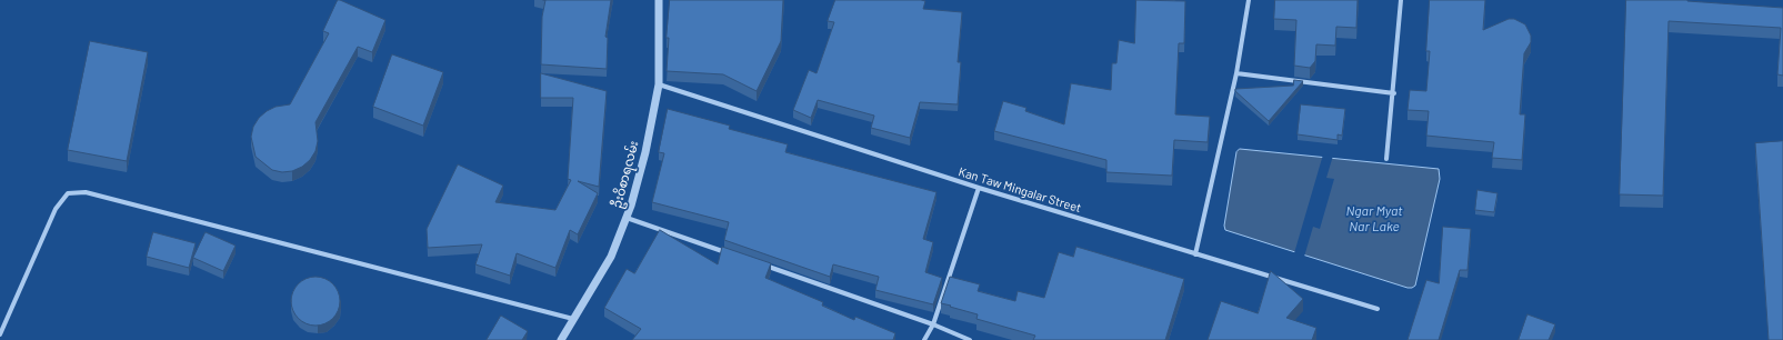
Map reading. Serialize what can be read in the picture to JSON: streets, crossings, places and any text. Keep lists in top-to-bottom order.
{
  "streets": {
    "street": ["ဦးဝိစာရလမ်း", "Kan Taw Mingalar Street"]
  },
  "crossings": [
    ["ဦးဝိစာရလမ်း", "Kan Taw Mingalar Street"]
  ],
  "water": ["Ngar Myat Nar Lake"]
}
